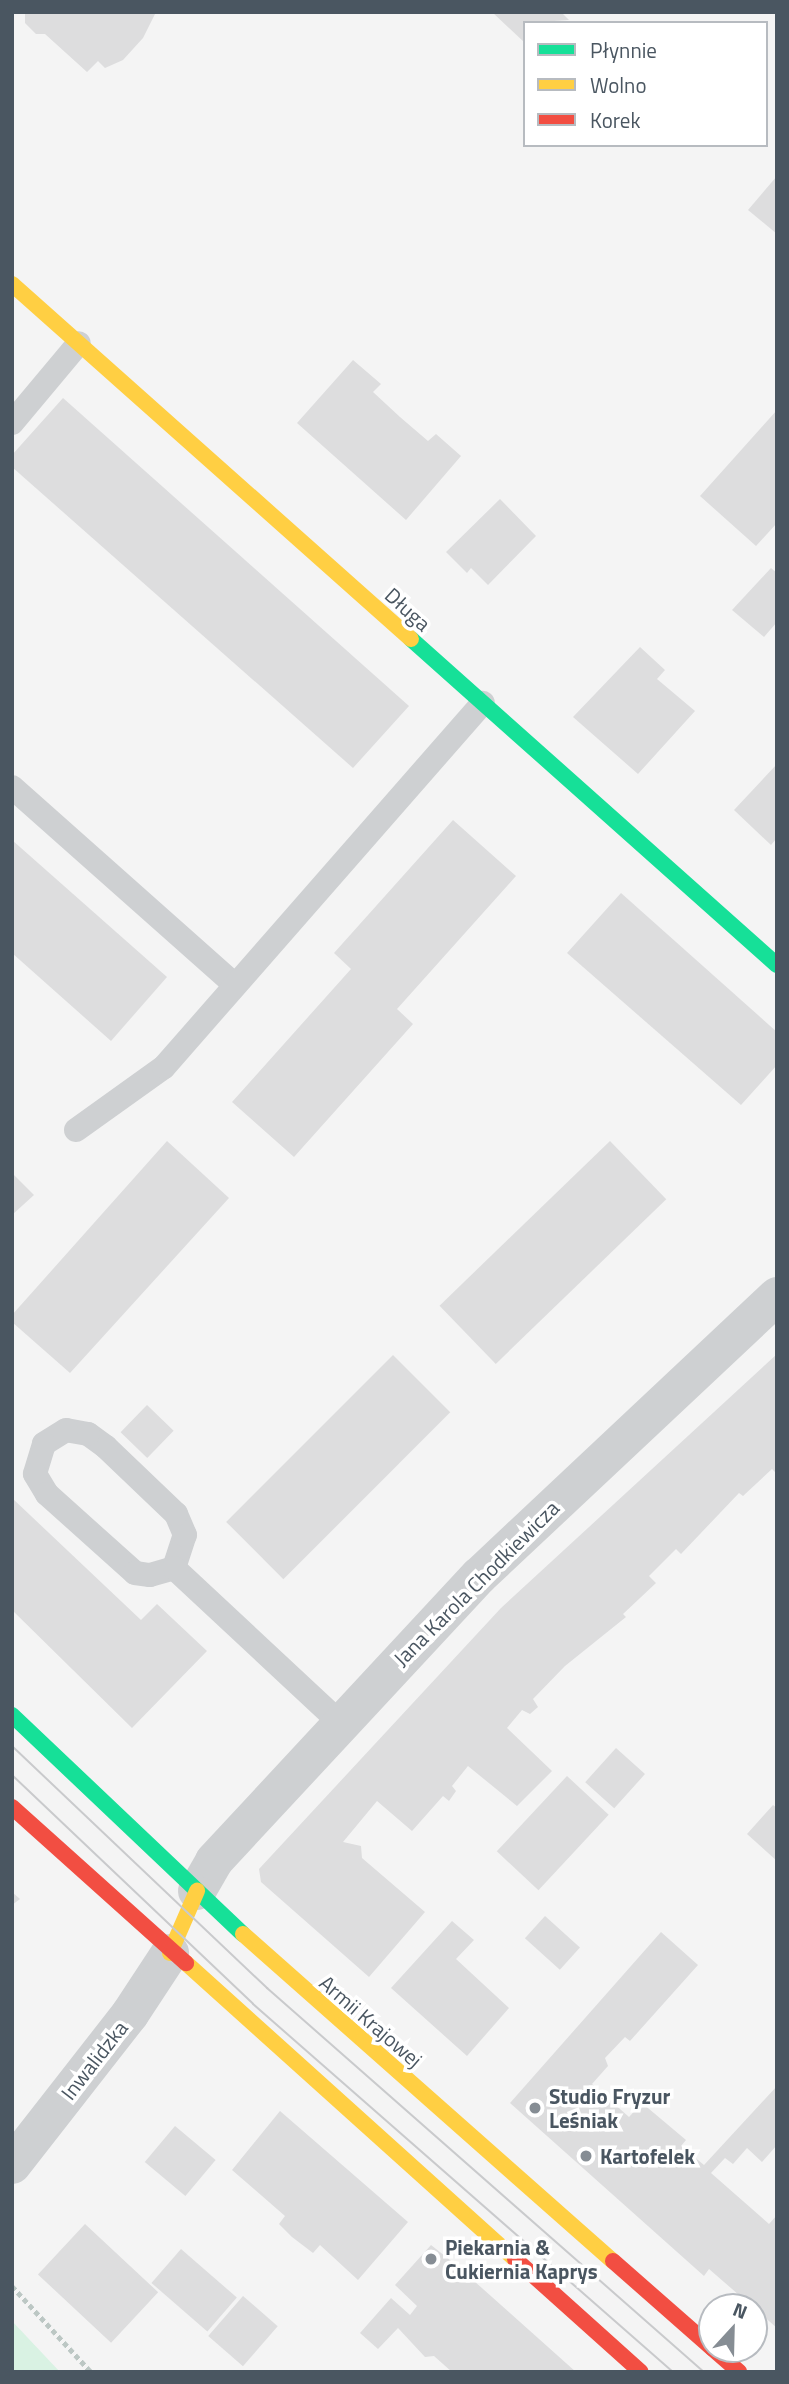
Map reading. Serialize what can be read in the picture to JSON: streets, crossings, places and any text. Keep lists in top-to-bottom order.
{
  "streets": {
    "street": [
      "Długa",
      "Jana Karola Chodkiewicza",
      "Armii Krajowej",
      "Inwalidzka"
    ]
  },
  "crossings": [
    ["Jana Karola Chodkiewicza", "Armii Krajowej"]
  ],
  "places": ["Studio Fryzur Leśniak", "Kartofelek", "Piekarnia & Cukiernia Kaprys"],
  "legend": ["Płynnie", "Wolno", "Korek"],
  "north": "top"
}
